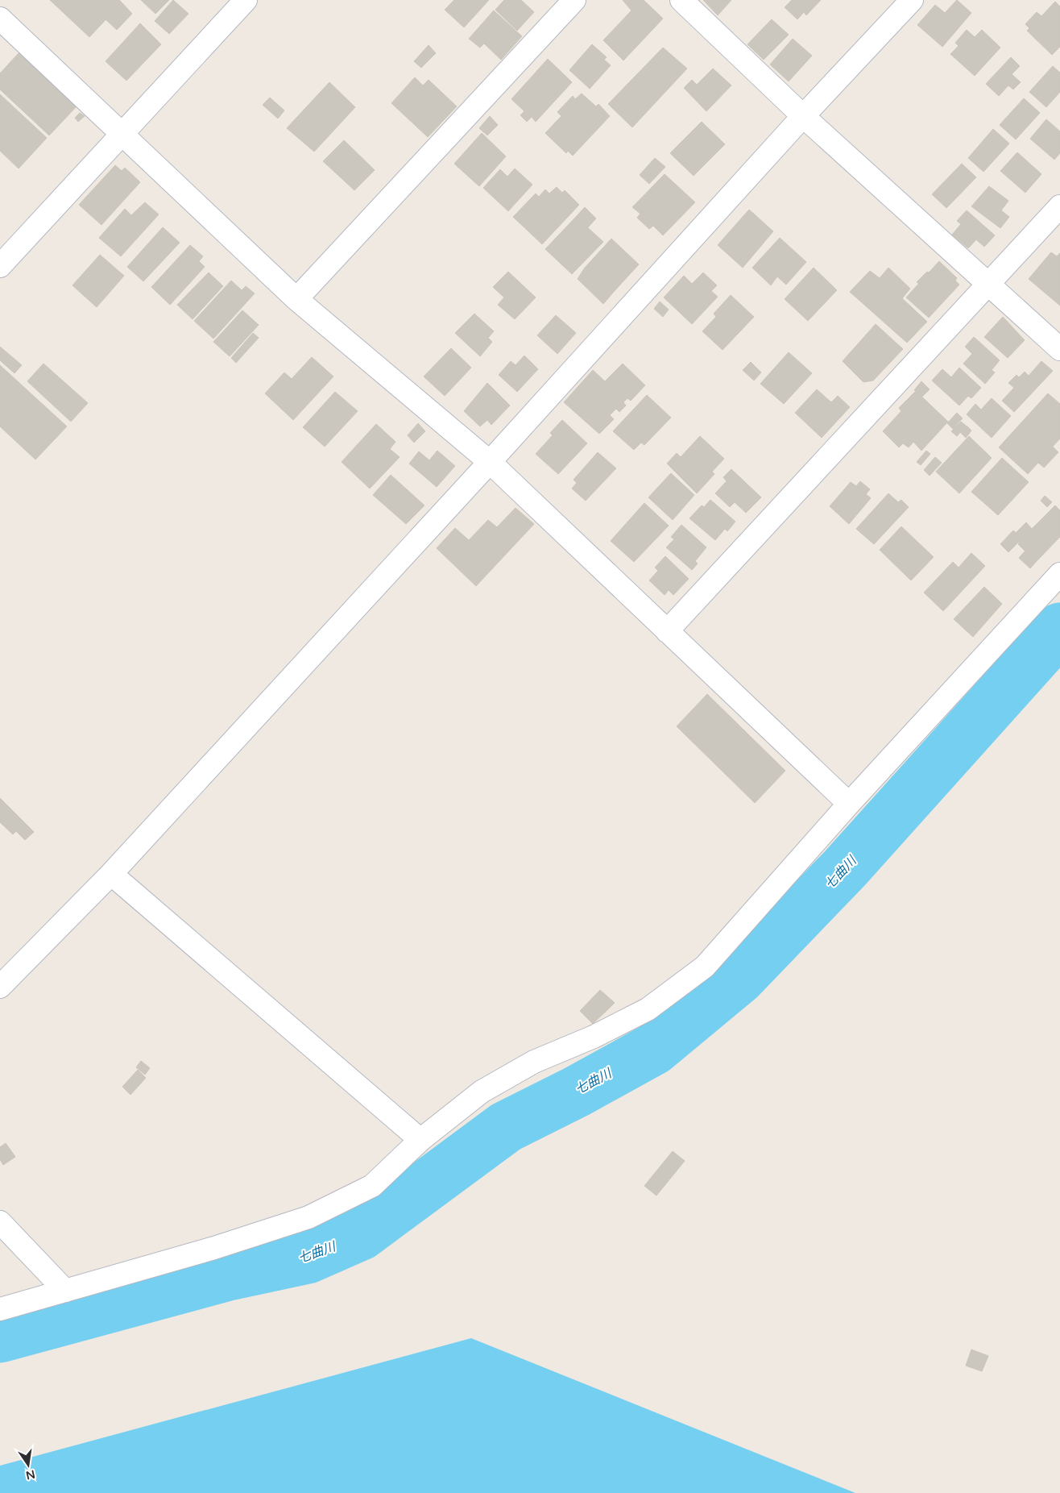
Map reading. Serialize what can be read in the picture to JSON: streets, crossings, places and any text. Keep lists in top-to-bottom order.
{
  "water": ["七曲川"],
  "north": "bottom"
}
